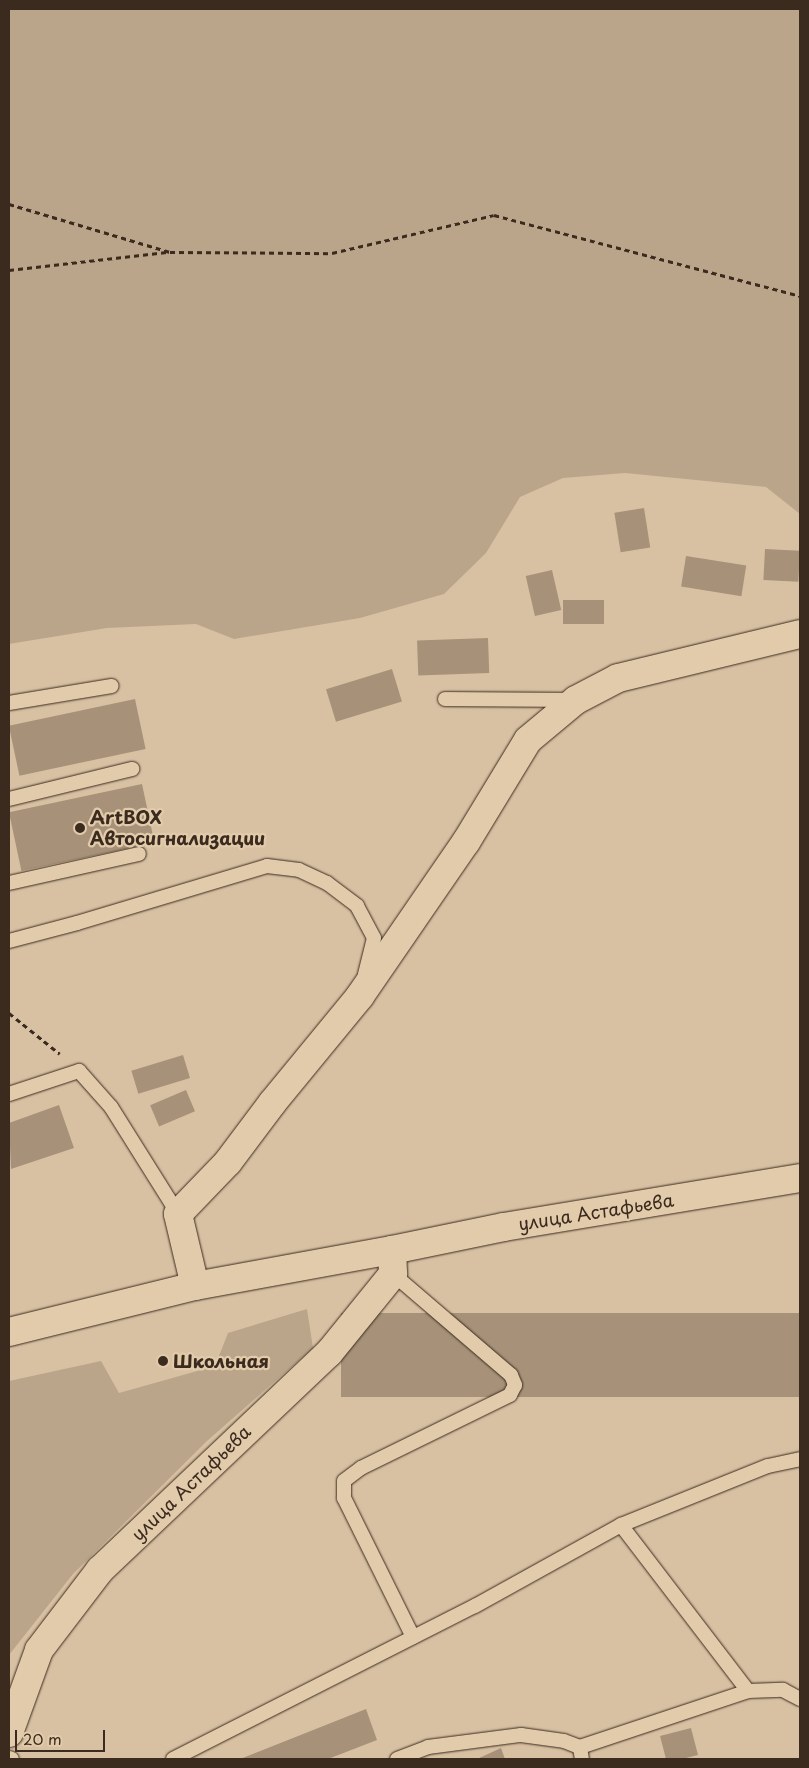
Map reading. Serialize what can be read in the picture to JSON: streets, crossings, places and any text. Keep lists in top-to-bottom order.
{
  "streets": {
    "street": ["улица Астафьева"]
  },
  "places": ["ArtBOX Автосигнализации", "Школьная"],
  "scale_bar": "20 m"
}
